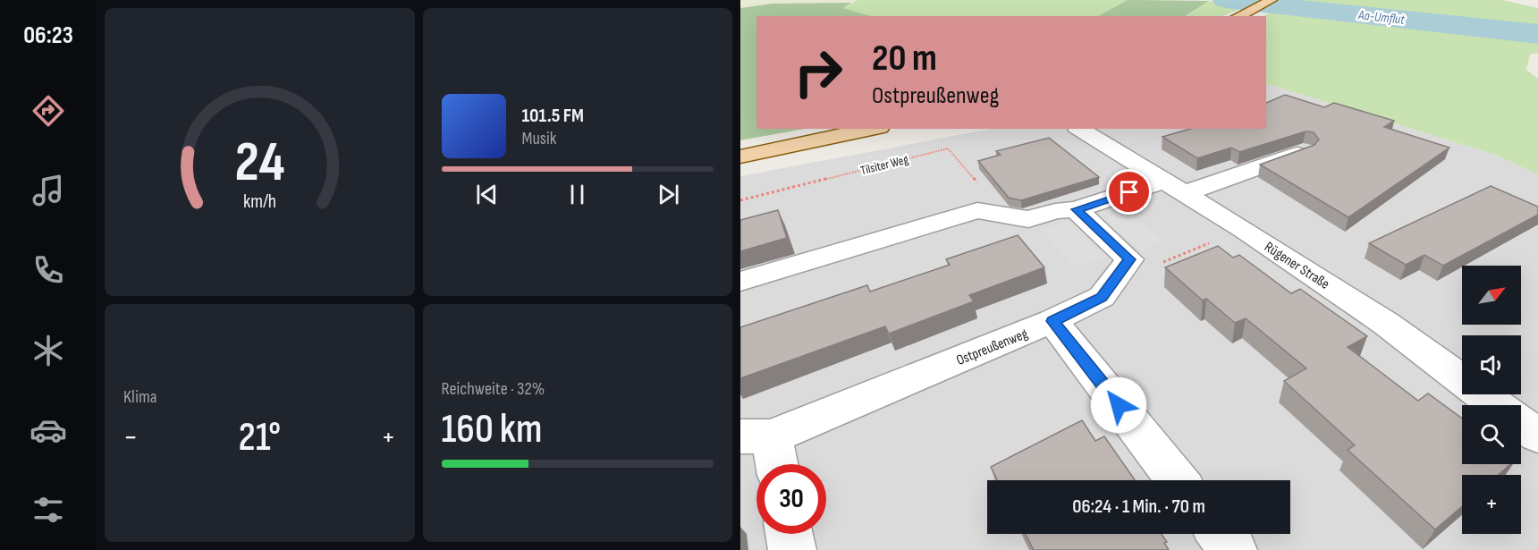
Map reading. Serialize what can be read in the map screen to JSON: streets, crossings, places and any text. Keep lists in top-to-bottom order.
{
  "streets": {
    "street": ["Rügener Straße", "Ostpreußenweg"],
    "path": ["Tilsiter Weg"]
  },
  "water": ["Aa-Umflut"],
  "north": "top right",
  "page": {
    "tabs": "06:23",
    "turn": ["20 m", "Ostpreußenweg"],
    "song": ["101.5 FM", "Musik"],
    "map_buttons": "+",
    "tile": [
      "Klima",
      ["Reichweite · 32%", "160 km"]
    ],
    "heat": ["−", "21°", "+"],
    "limit": "30",
    "trip": "06:24 · 1 Min. · 70 m",
    "gauge": ["24", "km/h"]
  }
}
